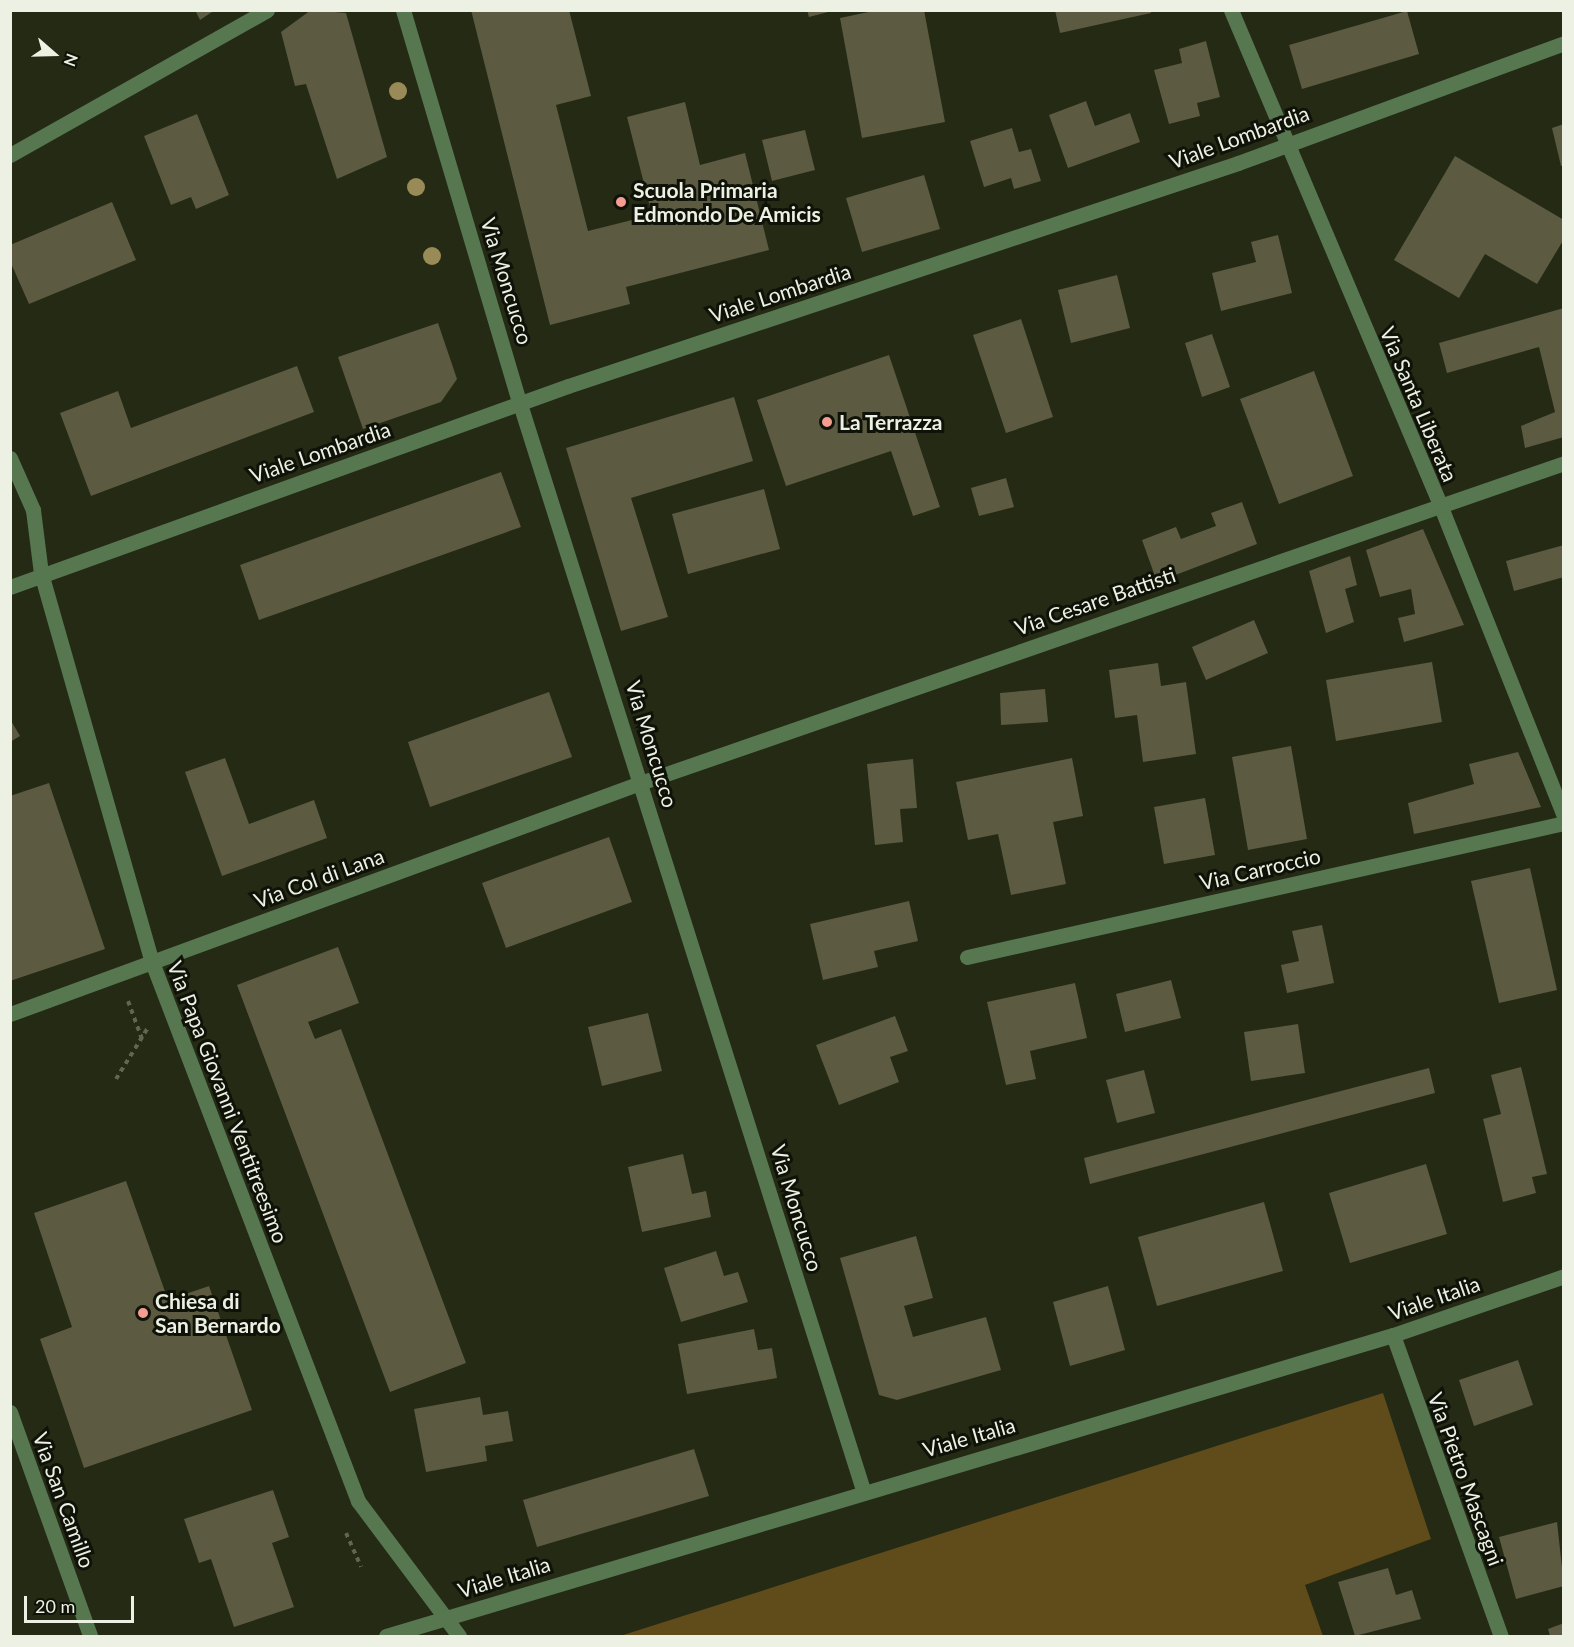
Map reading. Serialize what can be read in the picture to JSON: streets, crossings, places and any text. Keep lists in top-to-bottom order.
{
  "streets": {
    "street": [
      "Viale Lombardia",
      "Via Moncucco",
      "Via Santa Liberata",
      "Via Cesare Battisti",
      "Via Carroccio",
      "Via Col di Lana",
      "Via Papa Giovanni Ventitreesimo",
      "Viale Italia",
      "Via Pietro Mascagni",
      "Via San Camillo"
    ]
  },
  "crossings": [
    ["Viale Lombardia", "Via Moncucco"],
    ["Viale Lombardia", "Via Santa Liberata"],
    ["Viale Lombardia", "Via Papa Giovanni Ventitreesimo"],
    ["Via Moncucco", "Via Cesare Battisti"],
    ["Via Moncucco", "Via Col di Lana"],
    ["Via Moncucco", "Viale Italia"],
    ["Via Santa Liberata", "Via Cesare Battisti"],
    ["Via Cesare Battisti", "Via Col di Lana"],
    ["Via Col di Lana", "Via Papa Giovanni Ventitreesimo"],
    ["Via Papa Giovanni Ventitreesimo", "Viale Italia"],
    ["Viale Italia", "Via Pietro Mascagni"]
  ],
  "places": ["Scuola Primaria Edmondo De Amicis", "La Terrazza", "Chiesa di San Bernardo"],
  "scale_bar": "20 m",
  "north": "right"
}
